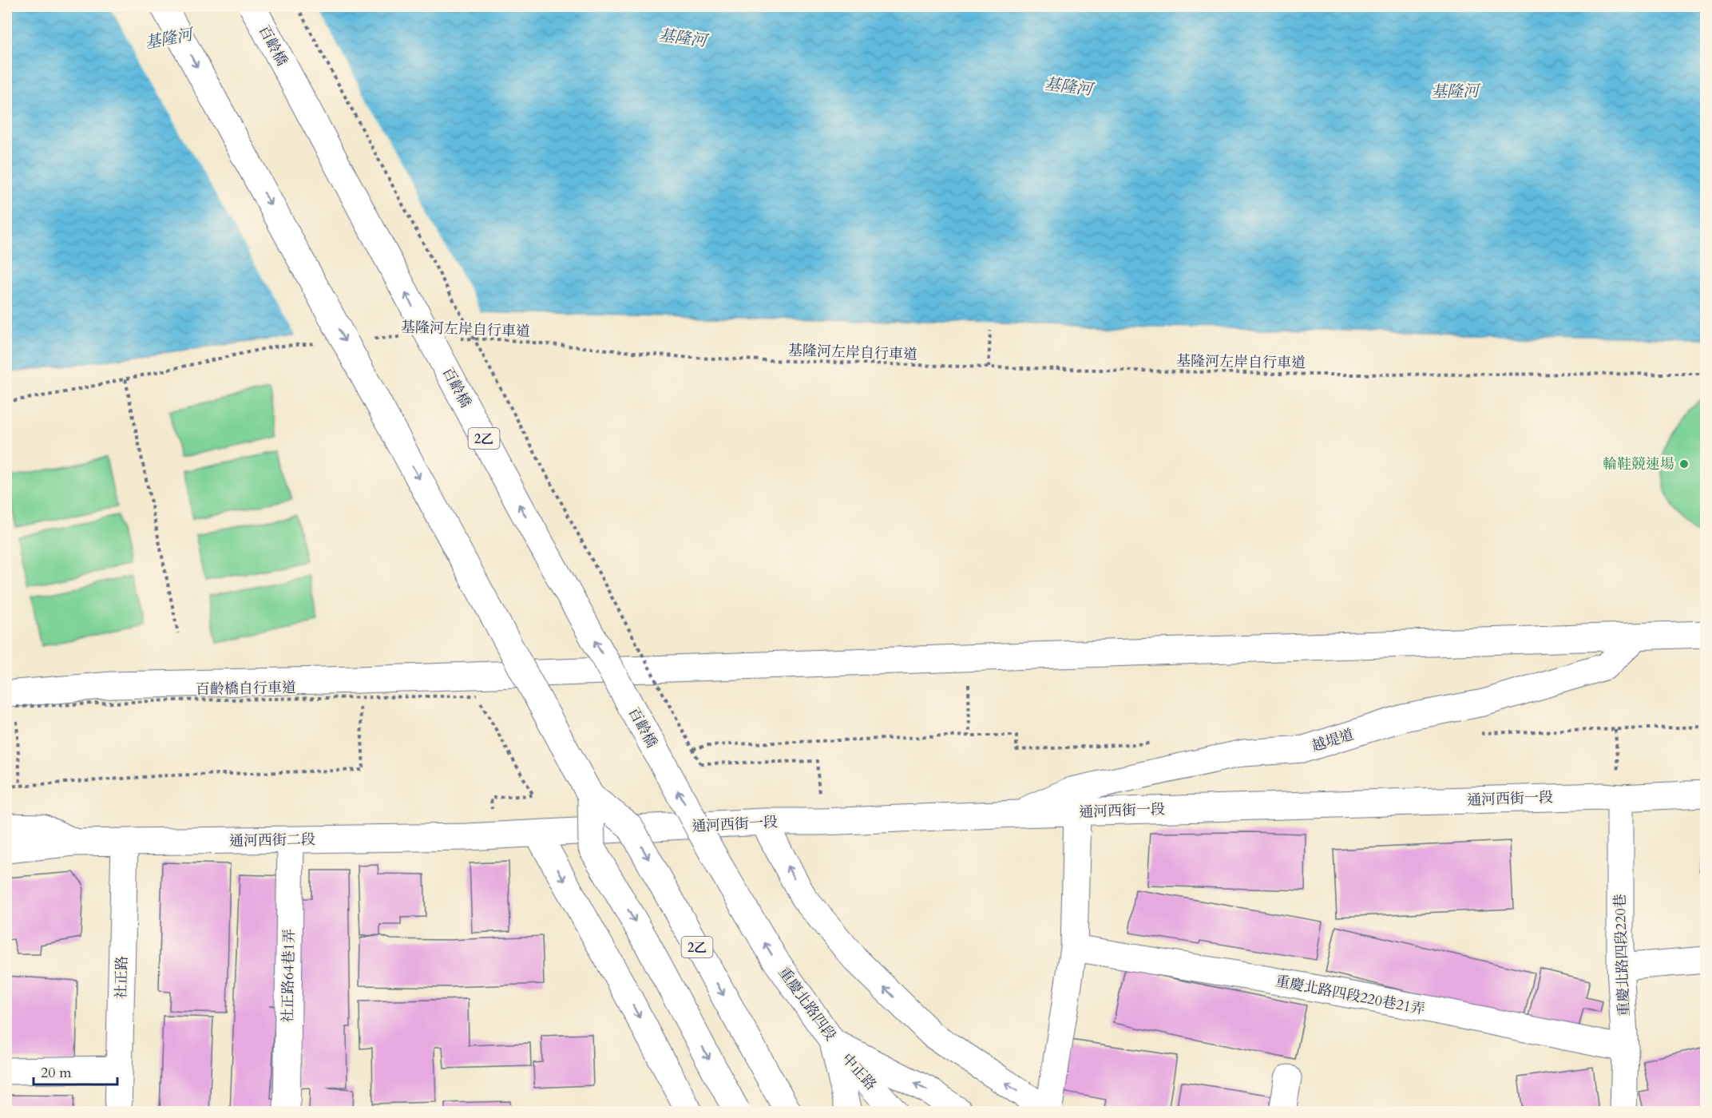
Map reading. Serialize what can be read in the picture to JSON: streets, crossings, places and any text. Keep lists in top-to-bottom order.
{
  "streets": {
    "main road": [
      "百齡橋",
      "2乙",
      "越堤道",
      "通河西街一段",
      "通河西街二段",
      "重慶北路四段220巷",
      "社正路64巷1弄",
      "社正路",
      "重慶北路四段220巷21弄",
      "重慶北路四段",
      "中正路"
    ],
    "path": ["基隆河左岸自行車道", "百齡橋自行車道"]
  },
  "crossings": [
    ["百齡橋", "重慶北路四段"],
    ["越堤道", "通河西街一段"],
    ["通河西街一段", "通河西街二段"],
    ["通河西街一段", "重慶北路四段220巷"],
    ["通河西街二段", "社正路64巷1弄"],
    ["通河西街二段", "社正路"],
    ["重慶北路四段220巷", "重慶北路四段220巷21弄"],
    ["重慶北路四段", "中正路"]
  ],
  "water": ["基隆河"],
  "places": ["輪鞋競速場"],
  "scale_bar": "20 m"
}
